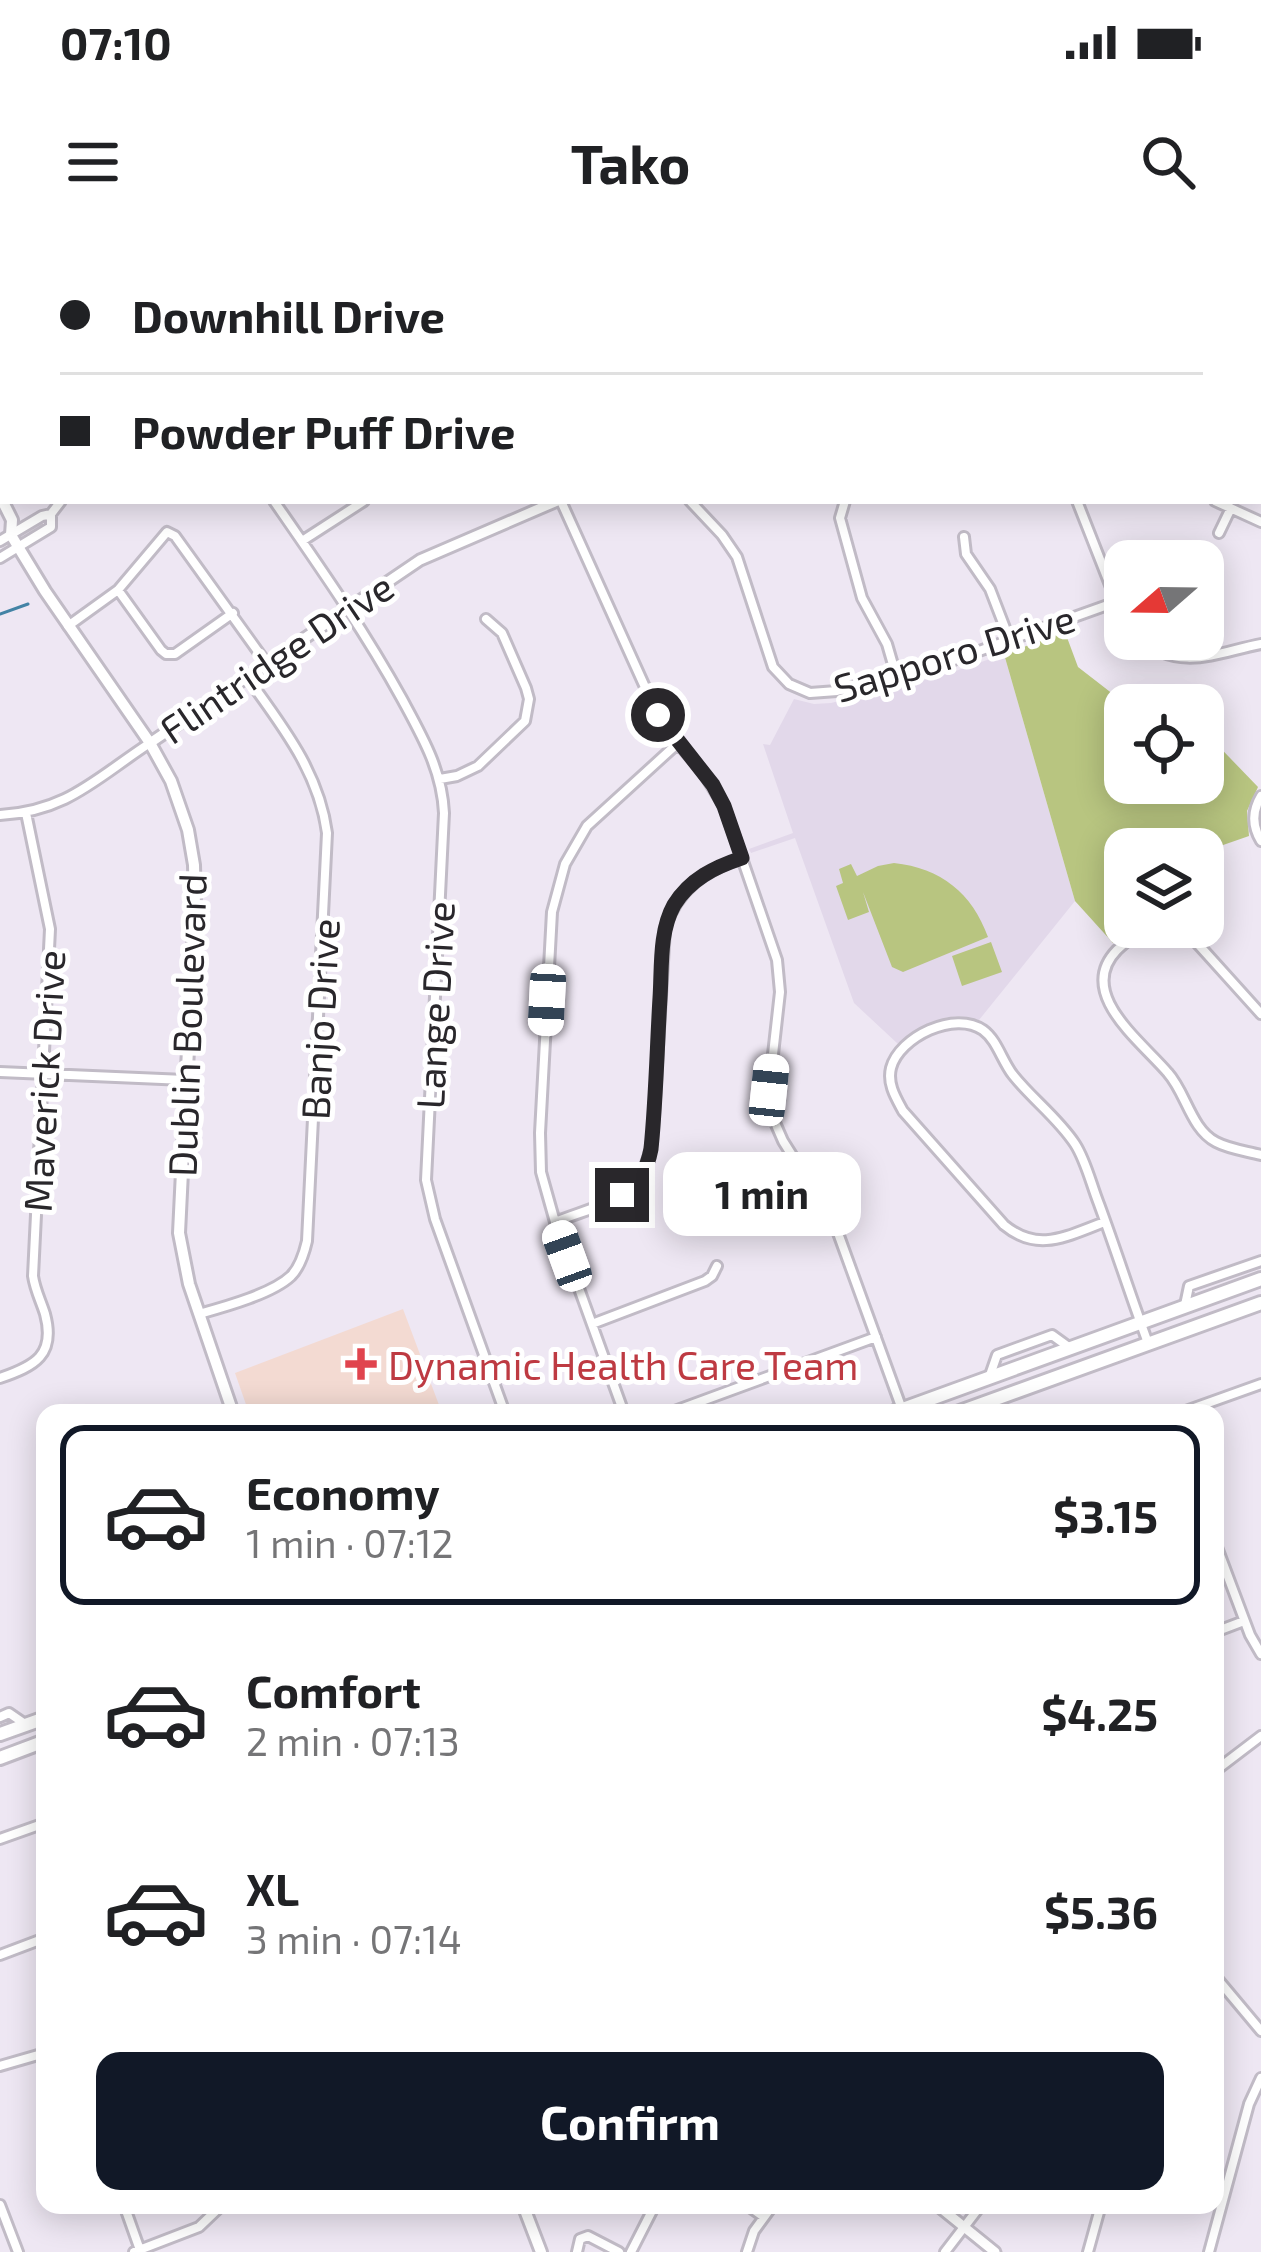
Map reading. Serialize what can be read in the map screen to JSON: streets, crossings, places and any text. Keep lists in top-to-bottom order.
{
  "streets": {
    "main road": ["Dublin Boulevard"],
    "street": [
      "Sapporo Drive",
      "Flintridge Drive",
      "Lange Drive",
      "Banjo Drive",
      "Maverick Drive"
    ]
  },
  "crossings": [
    ["Flintridge Drive", "Lange Drive"],
    ["Flintridge Drive", "Banjo Drive"],
    ["Flintridge Drive", "Dublin Boulevard"],
    ["Flintridge Drive", "Maverick Drive"],
    ["Banjo Drive", "Dublin Boulevard"]
  ],
  "places": {
    "health": ["Dynamic Health Care Team"]
  },
  "north": "left",
  "page": {
    "status": "07:10",
    "header": "Tako",
    "banner": ["Downhill Drive", "Powder Puff Drive"],
    "bubble": "1 min",
    "list": [
      {
        "name": "Economy",
        "note": "1 min · 07:12",
        "value": "$3.15"
      },
      {
        "name": "Comfort",
        "note": "2 min · 07:13",
        "value": "$4.25"
      },
      {
        "name": "XL",
        "note": "3 min · 07:14",
        "value": "$5.36"
      }
    ],
    "buttons": "Confirm"
  }
}
